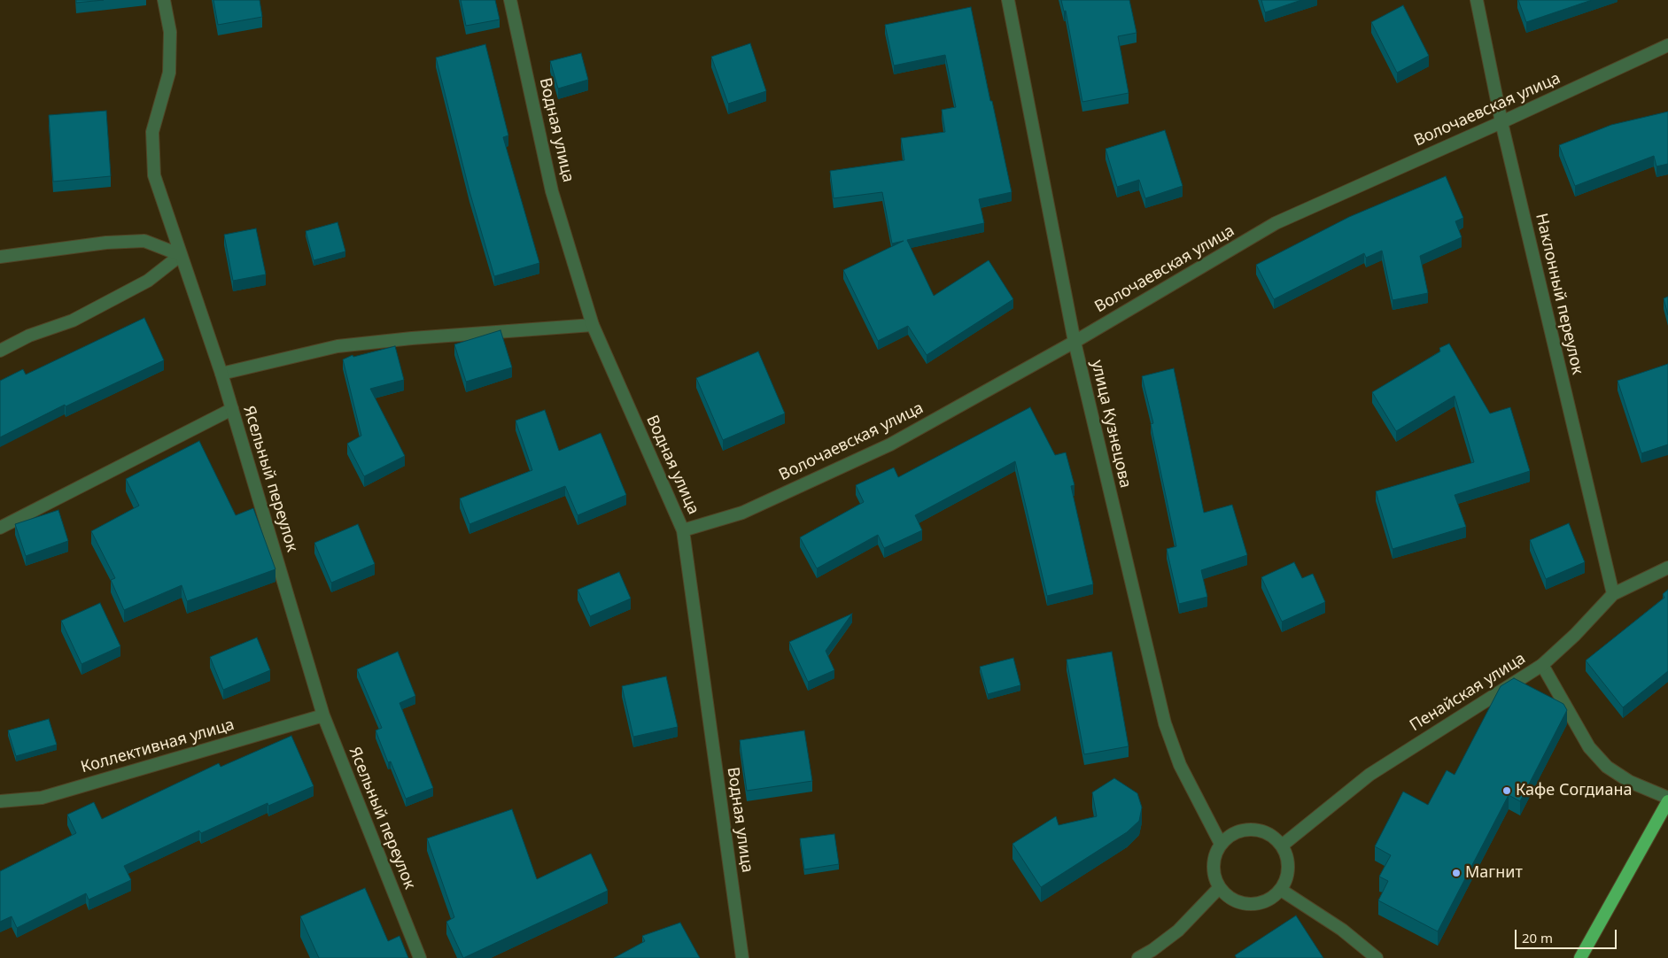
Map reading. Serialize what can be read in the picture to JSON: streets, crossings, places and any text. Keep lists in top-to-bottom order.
{
  "streets": {
    "street": [
      "Волочаевская улица",
      "Водная улица",
      "Наклонный переулок",
      "улица Кузнецова",
      "Ясельный переулок",
      "Пенайская улица",
      "Коллективная улица"
    ]
  },
  "crossings": [
    ["Волочаевская улица", "Водная улица"],
    ["Волочаевская улица", "Наклонный переулок"],
    ["Волочаевская улица", "улица Кузнецова"],
    ["Наклонный переулок", "Пенайская улица"],
    ["улица Кузнецова", "Пенайская улица"],
    ["Ясельный переулок", "Коллективная улица"]
  ],
  "places": ["Кафе Согдиана", "Магнит"],
  "scale_bar": "20 m"
}
